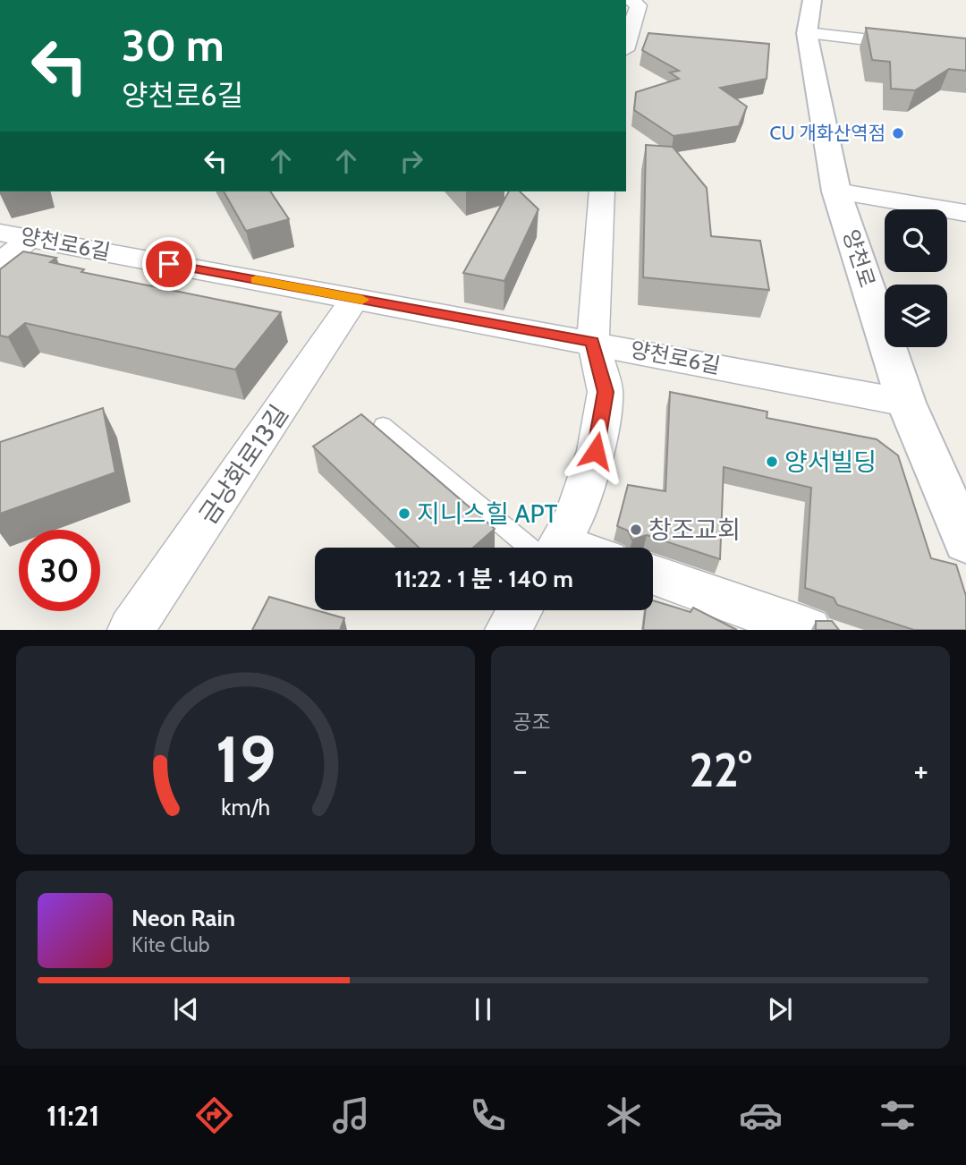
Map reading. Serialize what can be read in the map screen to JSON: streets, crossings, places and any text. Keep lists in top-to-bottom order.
{
  "streets": {
    "main road": ["양천로"],
    "street": ["양천로6길", "금낭화로13길"]
  },
  "crossings": [
    ["양천로6길", "양천로"],
    ["양천로6길", "금낭화로13길"]
  ],
  "places": [
    "CU 개화산역점",
    "양서빌딩",
    "지니스힐 APT",
    "창조교회"
  ],
  "page": {
    "turn": ["30 m", "양천로6길"],
    "limit": "30",
    "trip": "11:22 · 1 분 · 140 m",
    "tile": "공조",
    "heat": ["−", "22°", "+"],
    "song": ["Neon Rain", "Kite Club"],
    "tabs": "11:21",
    "gauge": ["19", "km/h"]
  }
}
